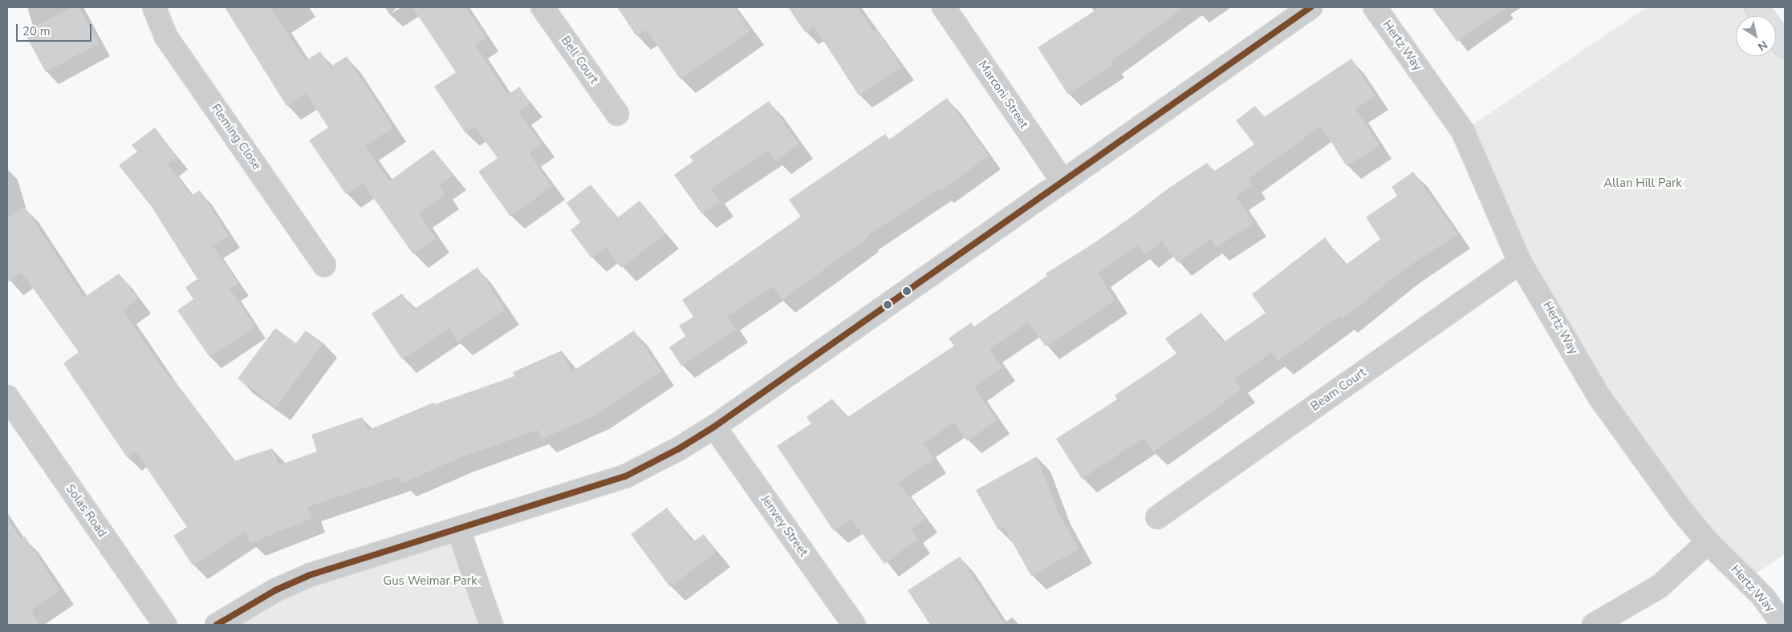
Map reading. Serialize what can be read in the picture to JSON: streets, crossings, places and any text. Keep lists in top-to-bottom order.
{
  "streets": {
    "street": [
      "Hertz Way",
      "Bell Court",
      "Marconi Street",
      "Fleming Close",
      "Beam Court",
      "Solas Road",
      "Jenvey Street"
    ]
  },
  "crossings": [
    ["Hertz Way", "Beam Court"]
  ],
  "parks": ["Allan Hill Park", "Gus Weimar Park"],
  "scale_bar": "20 m",
  "north": "bottom right"
}
